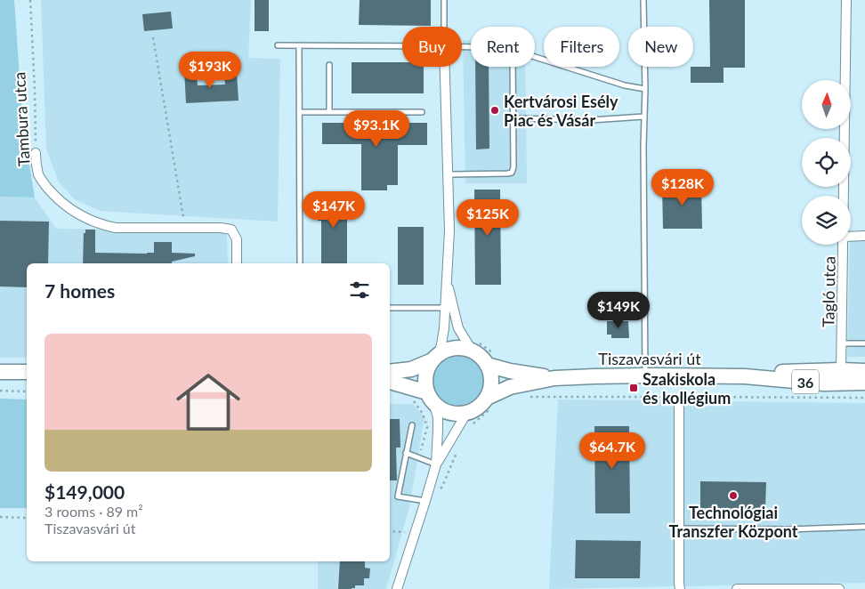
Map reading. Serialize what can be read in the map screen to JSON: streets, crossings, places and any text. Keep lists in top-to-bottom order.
{
  "streets": {
    "main road": ["Tiszavasvári út", "36"],
    "street": ["Tambura utca", "Tagló utca"]
  },
  "crossings": [
    ["Tagló utca", "Tiszavasvári út"],
    ["Tiszavasvári út", "36"]
  ],
  "places": {
    "other": ["Kertvárosi Esély Piac és Vásár", "Technológiai Transzfer Központ"],
    "transit": ["Szakiskola és kollégium"]
  },
  "north": "top",
  "page": {
    "chip": [
      "Buy",
      "Rent",
      "Filters",
      "New"
    ],
    "price": [
      "$193K",
      "$93.1K",
      "$128K",
      "$147K",
      "$125K",
      "$149K",
      "$64.7K"
    ],
    "heading": "7 homes",
    "list": [
      {
        "name": "$149,000",
        "note": "3 rooms · 89 m² · Tiszavasvári út"
      }
    ]
  }
}
